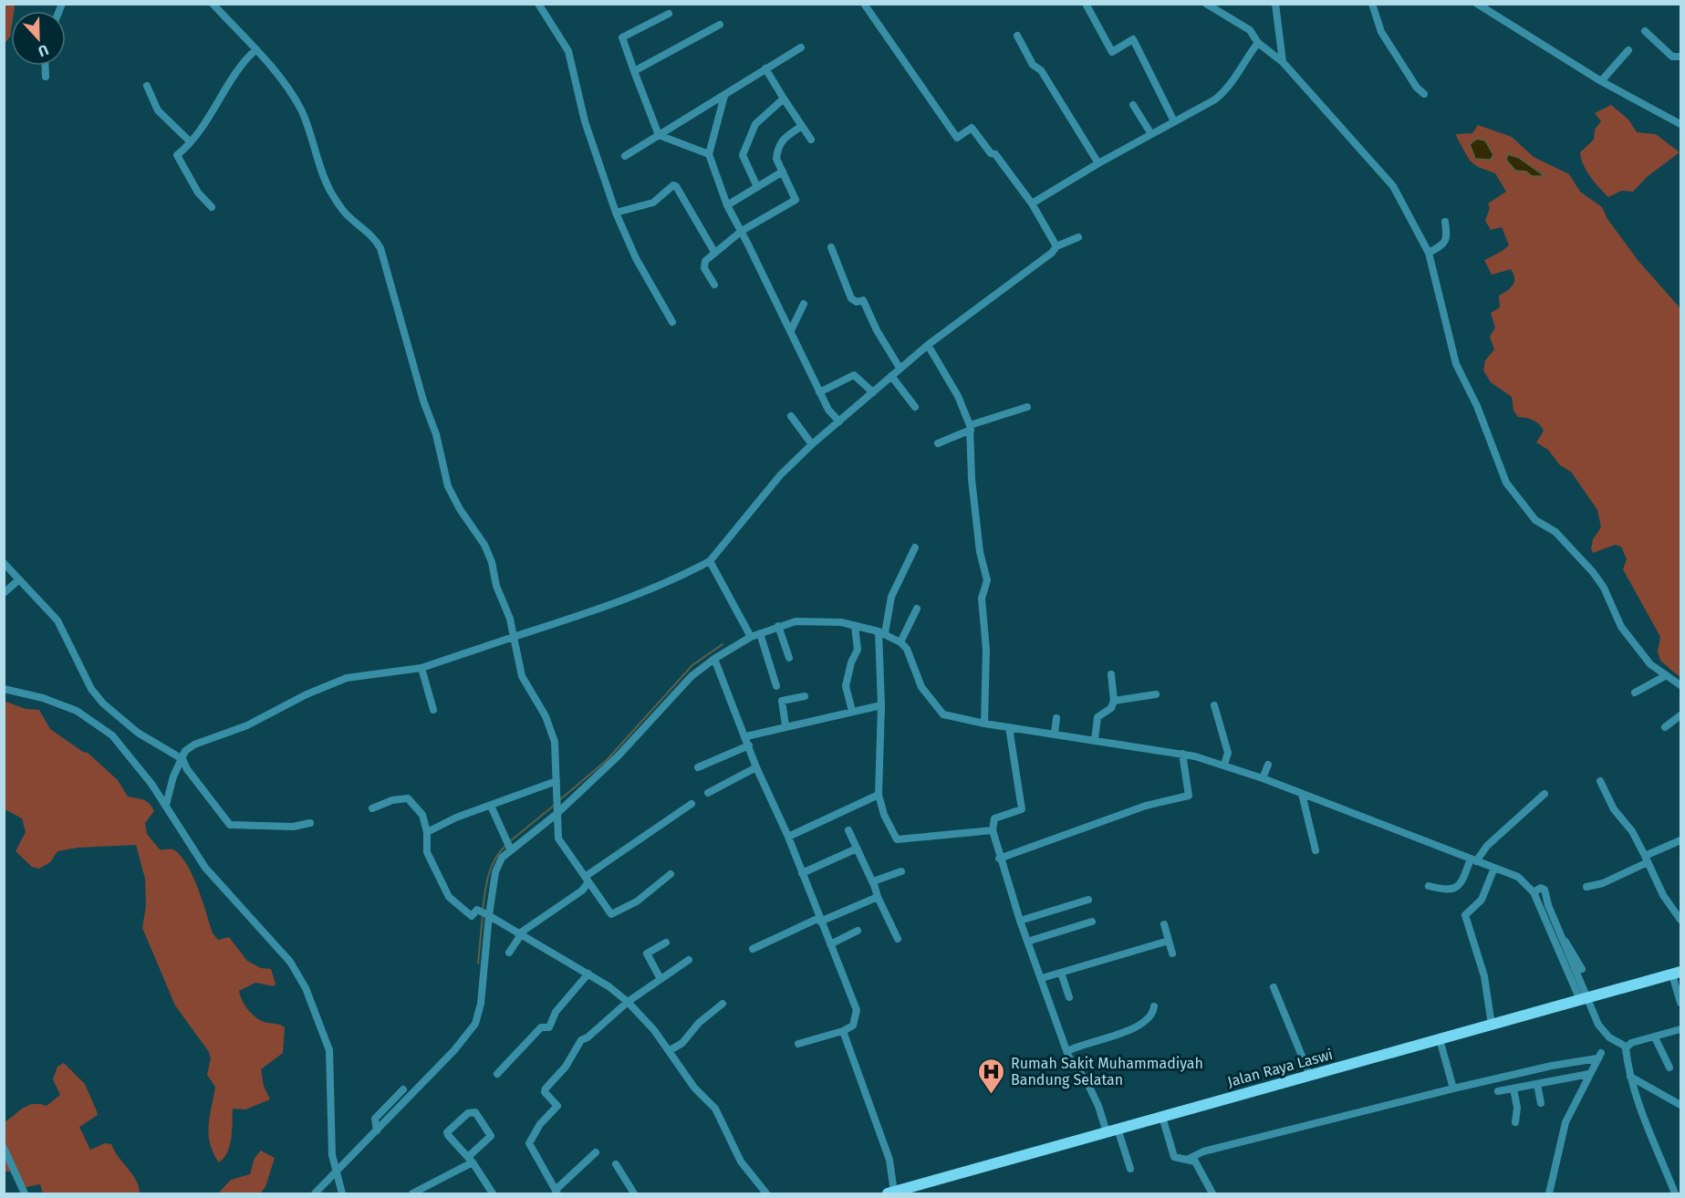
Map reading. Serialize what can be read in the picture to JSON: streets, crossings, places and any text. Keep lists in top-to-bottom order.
{
  "streets": {
    "main road": ["Jalan Raya Laswi"]
  },
  "places": {
    "hospital": ["Rumah Sakit Muhammadiyah Bandung Selatan"]
  },
  "north": "bottom"
}
